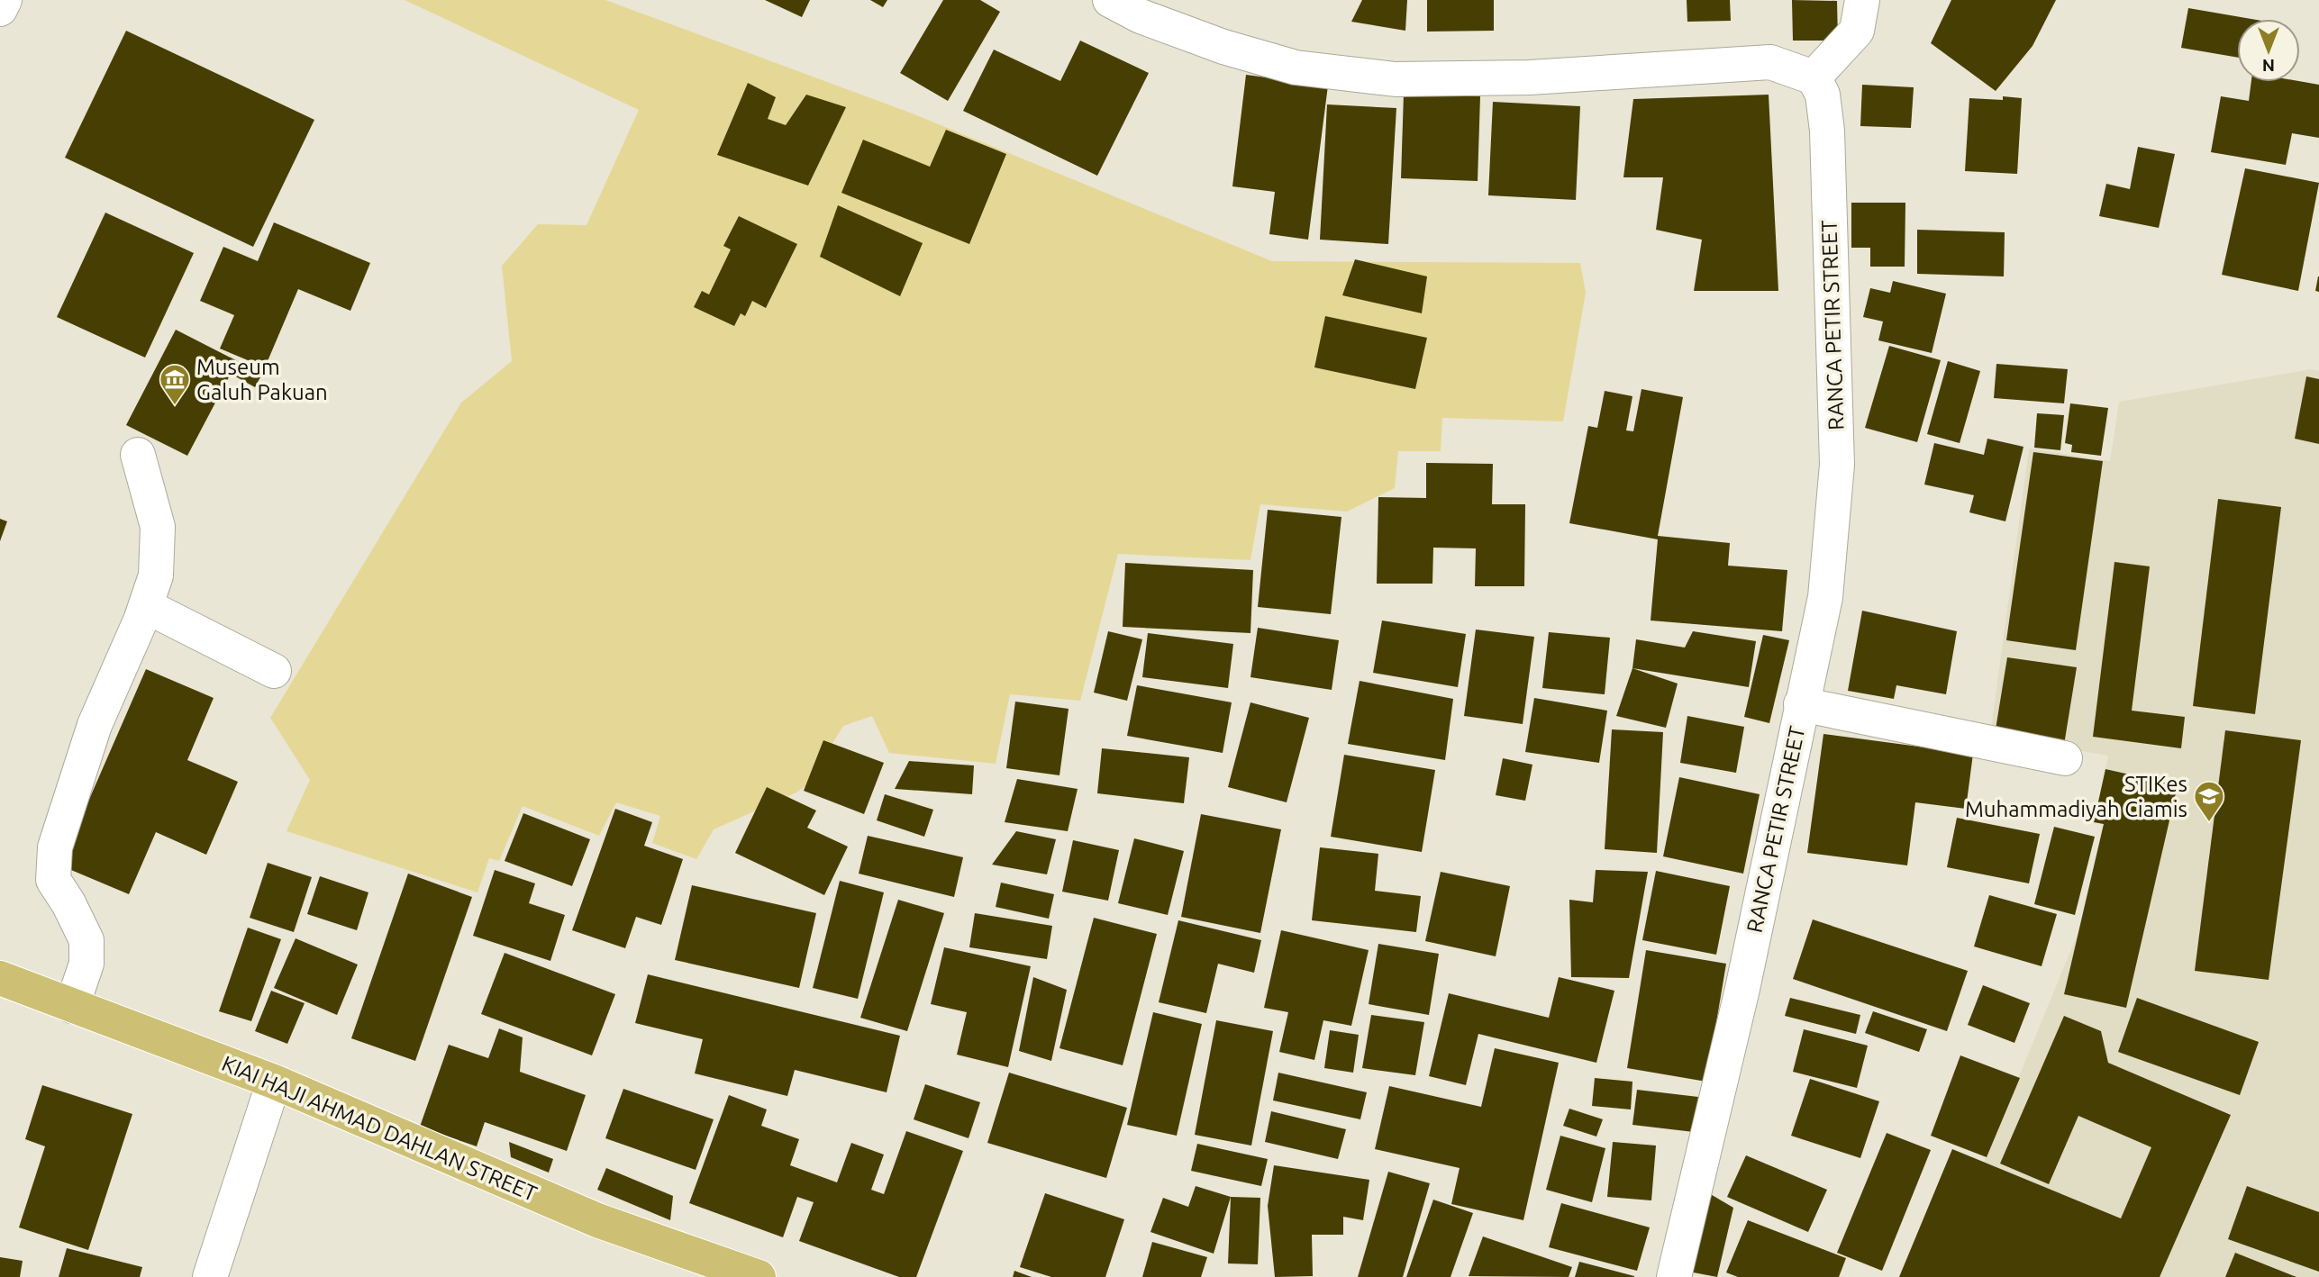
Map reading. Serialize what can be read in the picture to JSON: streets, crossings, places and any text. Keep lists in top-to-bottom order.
{
  "streets": {
    "main road": ["KIAI HAJI AHMAD DAHLAN STREET"],
    "street": ["RANCA PETIR STREET"]
  },
  "places": {
    "museum": ["Museum Galuh Pakuan"],
    "school or university": ["STIKes Muhammadiyah Ciamis"]
  },
  "north": "bottom"
}
